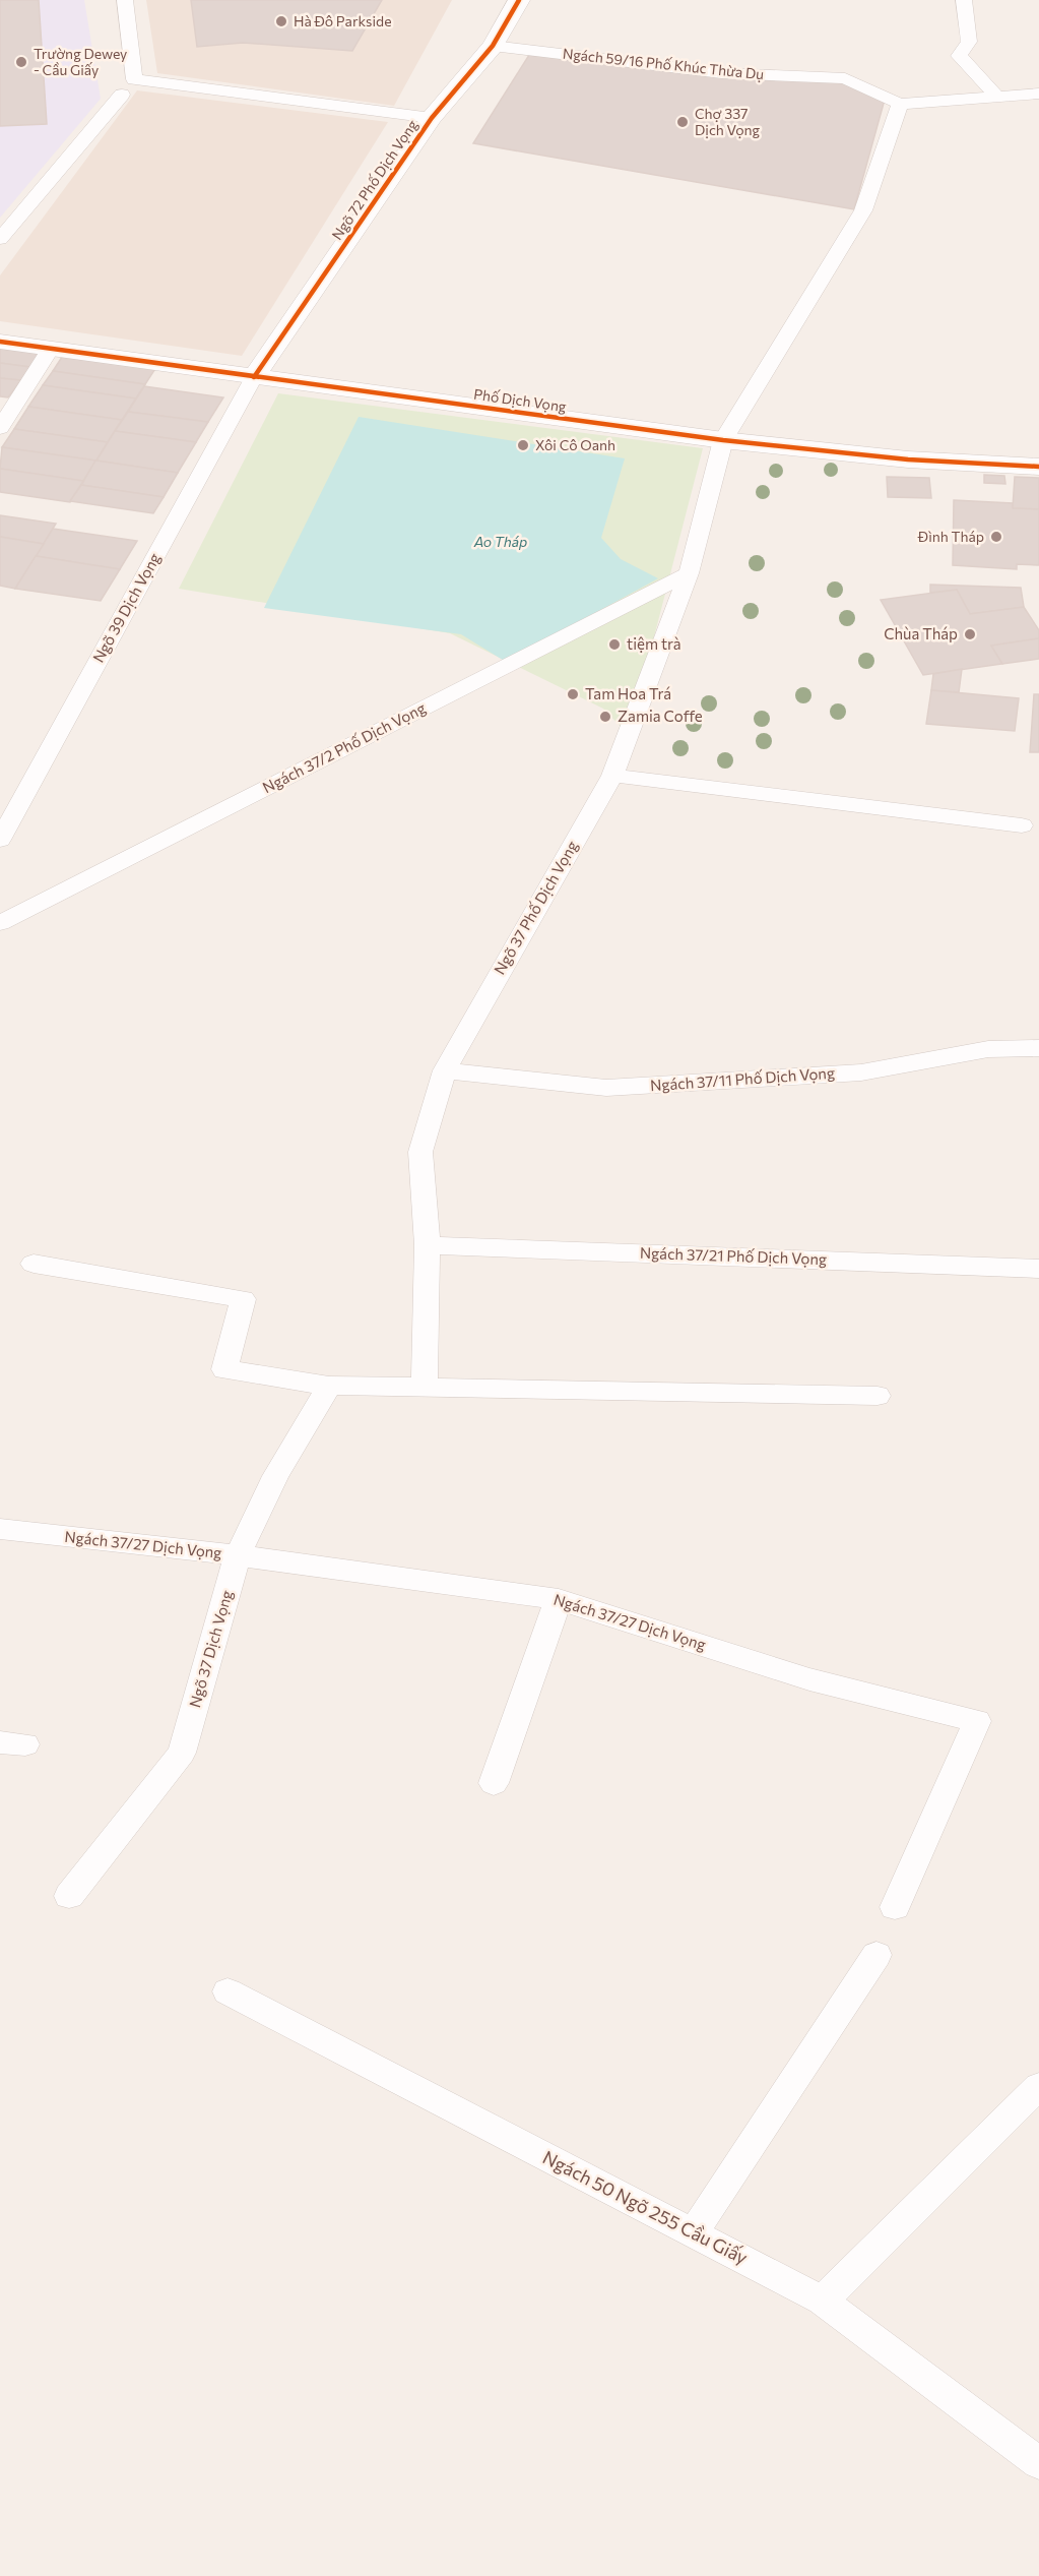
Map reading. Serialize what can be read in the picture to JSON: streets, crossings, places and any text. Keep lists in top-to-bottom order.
{
  "streets": {
    "street": ["Ngõ 72 Phố Dịch Vọng", "Phố Dịch Vọng"],
    "lane": [
      "Ngách 59/16 Phố Khúc Thừa Dụ",
      "Ngõ 39 Dịch Vọng",
      "Ngách 37/2 Phố Dịch Vọng",
      "Ngõ 37 Phố Dịch Vọng",
      "Ngách 37/11 Phố Dịch Vọng",
      "Ngách 37/21 Phố Dịch Vọng",
      "Ngách 37/27 Dịch Vọng",
      "Ngõ 37 Dịch Vọng",
      "Ngách 50 Ngõ 255 Cầu Giấy"
    ]
  },
  "crossings": [
    ["Ngách 59/16 Phố Khúc Thừa Dụ", "Ngõ 72 Phố Dịch Vọng"],
    ["Ngách 59/16 Phố Khúc Thừa Dụ", "Ngõ 37 Phố Dịch Vọng"],
    ["Ngõ 72 Phố Dịch Vọng", "Phố Dịch Vọng"],
    ["Ngõ 72 Phố Dịch Vọng", "Ngõ 39 Dịch Vọng"],
    ["Phố Dịch Vọng", "Ngõ 39 Dịch Vọng"],
    ["Phố Dịch Vọng", "Ngõ 37 Phố Dịch Vọng"],
    ["Ngách 37/2 Phố Dịch Vọng", "Ngõ 37 Phố Dịch Vọng"],
    ["Ngõ 37 Phố Dịch Vọng", "Ngách 37/11 Phố Dịch Vọng"],
    ["Ngõ 37 Phố Dịch Vọng", "Ngách 37/21 Phố Dịch Vọng"],
    ["Ngách 37/27 Dịch Vọng", "Ngõ 37 Dịch Vọng"]
  ],
  "water": ["Ao Tháp"],
  "places": [
    "Hà Đô Parkside",
    "Trường Dewey - Cầu Giấy",
    "Chợ 337 Dịch Vọng",
    "Xôi Cô Oanh",
    "Đình Tháp",
    "Chùa Tháp",
    "tiệm trà",
    "Tam Hoa Trá",
    "Zamia Coffe"
  ]
}
